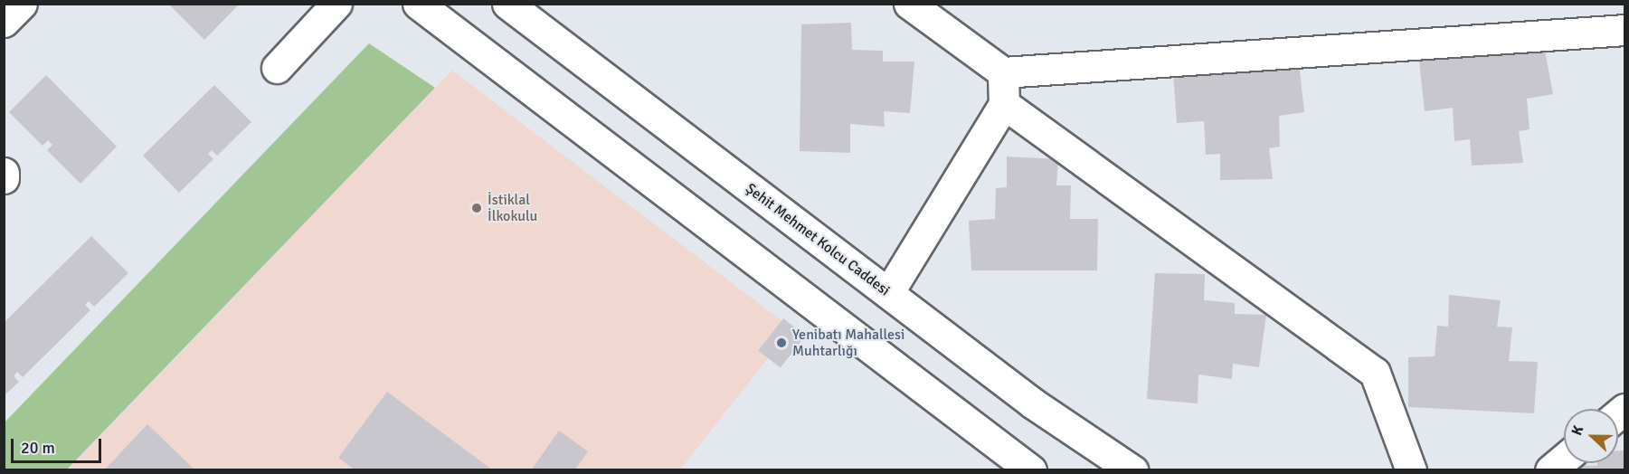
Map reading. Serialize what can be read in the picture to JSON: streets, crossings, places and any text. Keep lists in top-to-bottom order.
{
  "streets": {
    "street": ["Şehit Mehmet Kolcu Caddesi"]
  },
  "places": ["İstiklal İlkokulu", "Yenibatı Mahallesi Muhtarlığı"],
  "scale_bar": "20 m",
  "north": "left"
}
